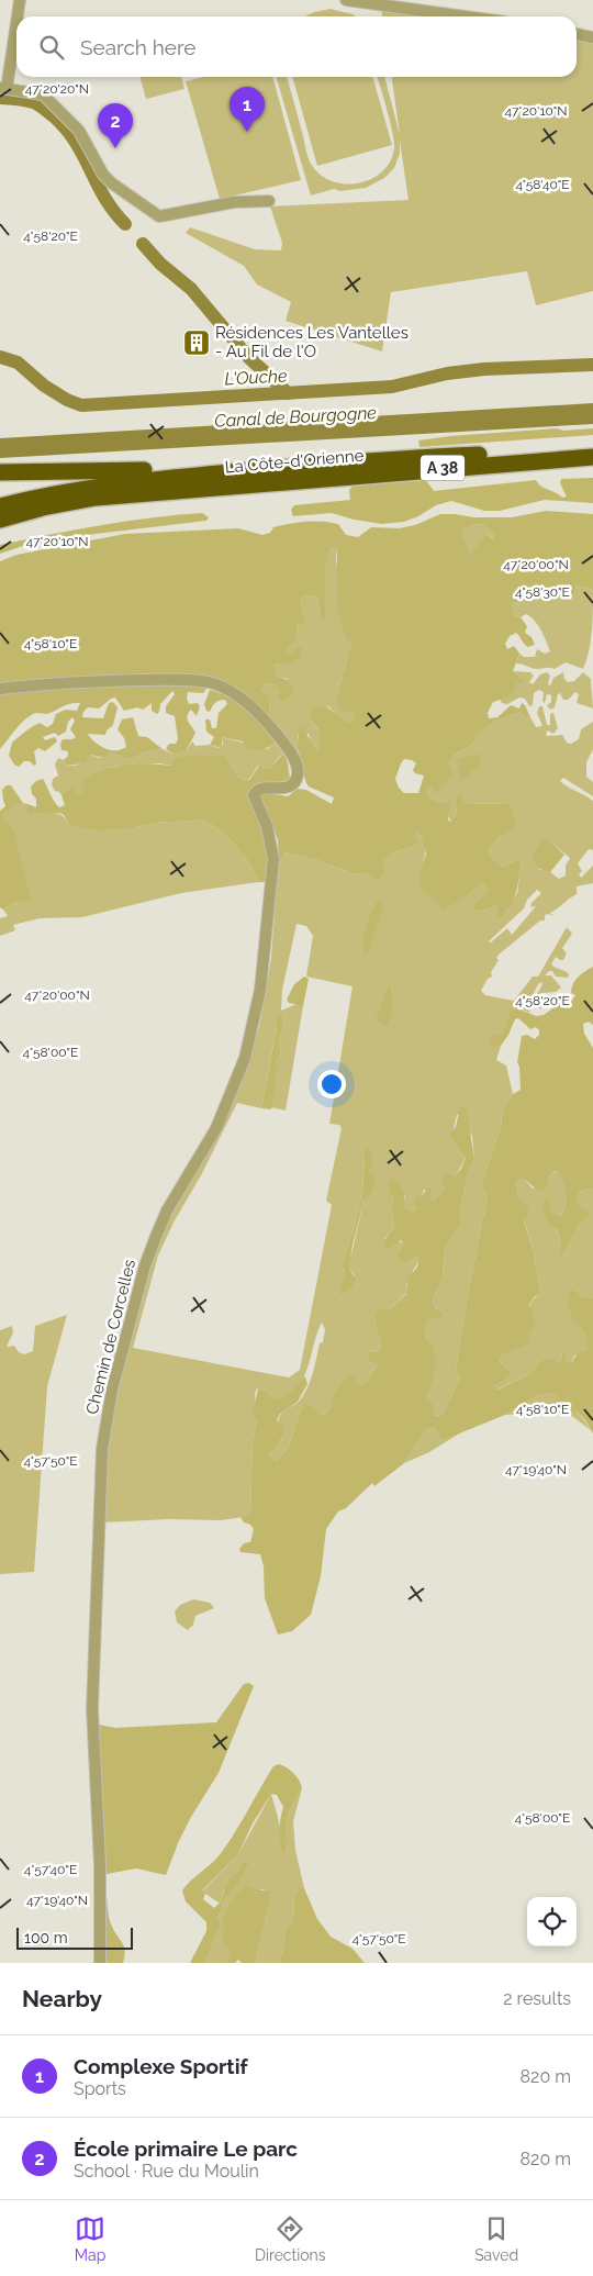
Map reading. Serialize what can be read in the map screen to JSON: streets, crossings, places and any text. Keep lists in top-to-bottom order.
{
  "streets": {
    "highway": ["La Côte-d'Orienne", "A 38"],
    "street": ["Chemin de Corcelles"]
  },
  "water": ["L'Ouche", "Canal de Bourgogne"],
  "places": {
    "building": ["Résidences Les Vantelles - Au Fil de l'O"]
  },
  "scale_bar": "100 m",
  "page": {
    "search": "Search here",
    "pins": ["1", "2"],
    "scale": "100 m",
    "heading": ["Nearby", "2 results"],
    "list": [
      {
        "mark": "1",
        "name": "Complexe Sportif",
        "note": "Sports",
        "value": "820 m"
      },
      {
        "mark": "2",
        "name": "École primaire Le parc",
        "note": "School · Rue du Moulin",
        "value": "820 m"
      }
    ],
    "nav": ["Map", "Directions", "Saved"]
  },
  "coordinates": [
    "47°20'20\"N",
    "47°20'10\"N",
    "4°58'40\"E",
    "4°58'20\"E",
    "47°20'00\"N",
    "4°58'30\"E",
    "4°58'10\"E",
    "4°58'00\"E",
    "4°57'50\"E",
    "47°19'40\"N",
    "4°57'40\"E"
  ]
}
